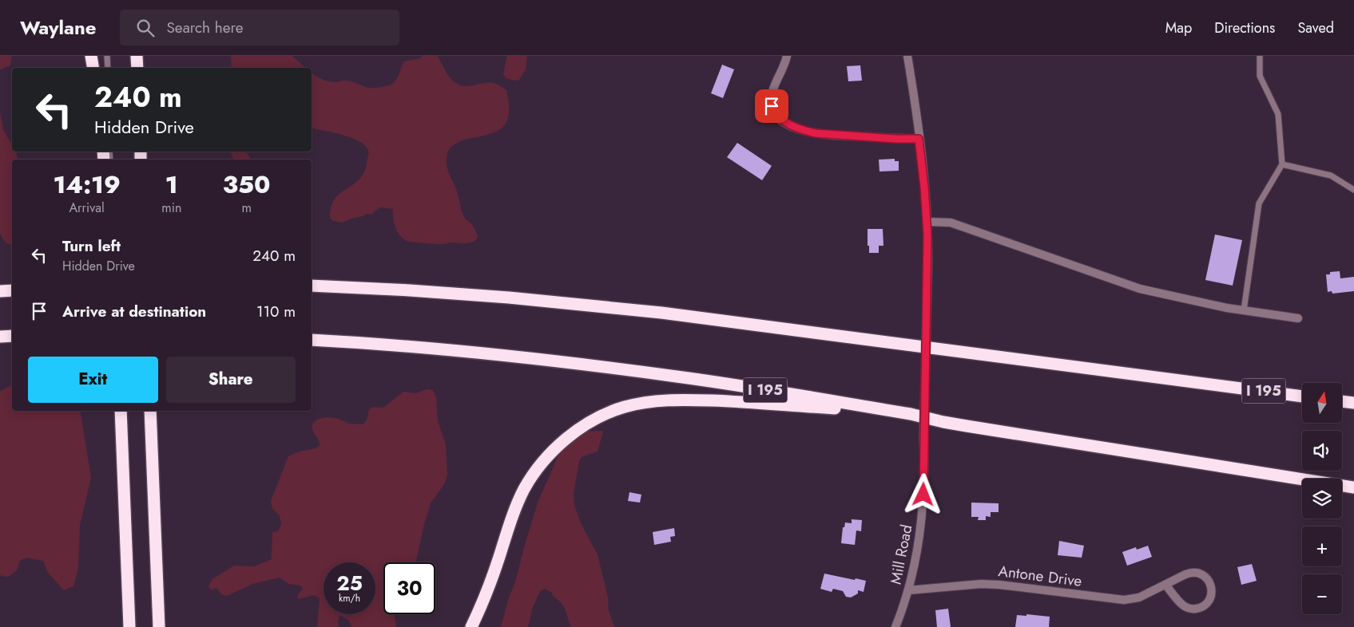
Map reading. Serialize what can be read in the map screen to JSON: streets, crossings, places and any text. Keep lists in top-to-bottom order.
{
  "streets": {
    "highway": ["I 195"],
    "street": ["Mill Road", "Antone Drive"]
  },
  "crossings": [
    ["Mill Road", "Antone Drive"]
  ],
  "north": "top",
  "page": {
    "header": "Waylane",
    "search": "Search here",
    "nav": ["Map", "Directions", "Saved"],
    "turn": ["240 m", "Hidden Drive"],
    "eta": [
      "14:19",
      "Arrival",
      "1",
      "min",
      "350",
      "m"
    ],
    "list": [
      {
        "name": "Turn left",
        "note": "Hidden Drive",
        "value": "240 m"
      },
      {
        "name": "Arrive at destination",
        "value": "110 m"
      }
    ],
    "buttons": ["Exit", "Share"],
    "map_buttons": ["+", "−"],
    "speed": "25 km/h",
    "limit": "30"
  }
}
